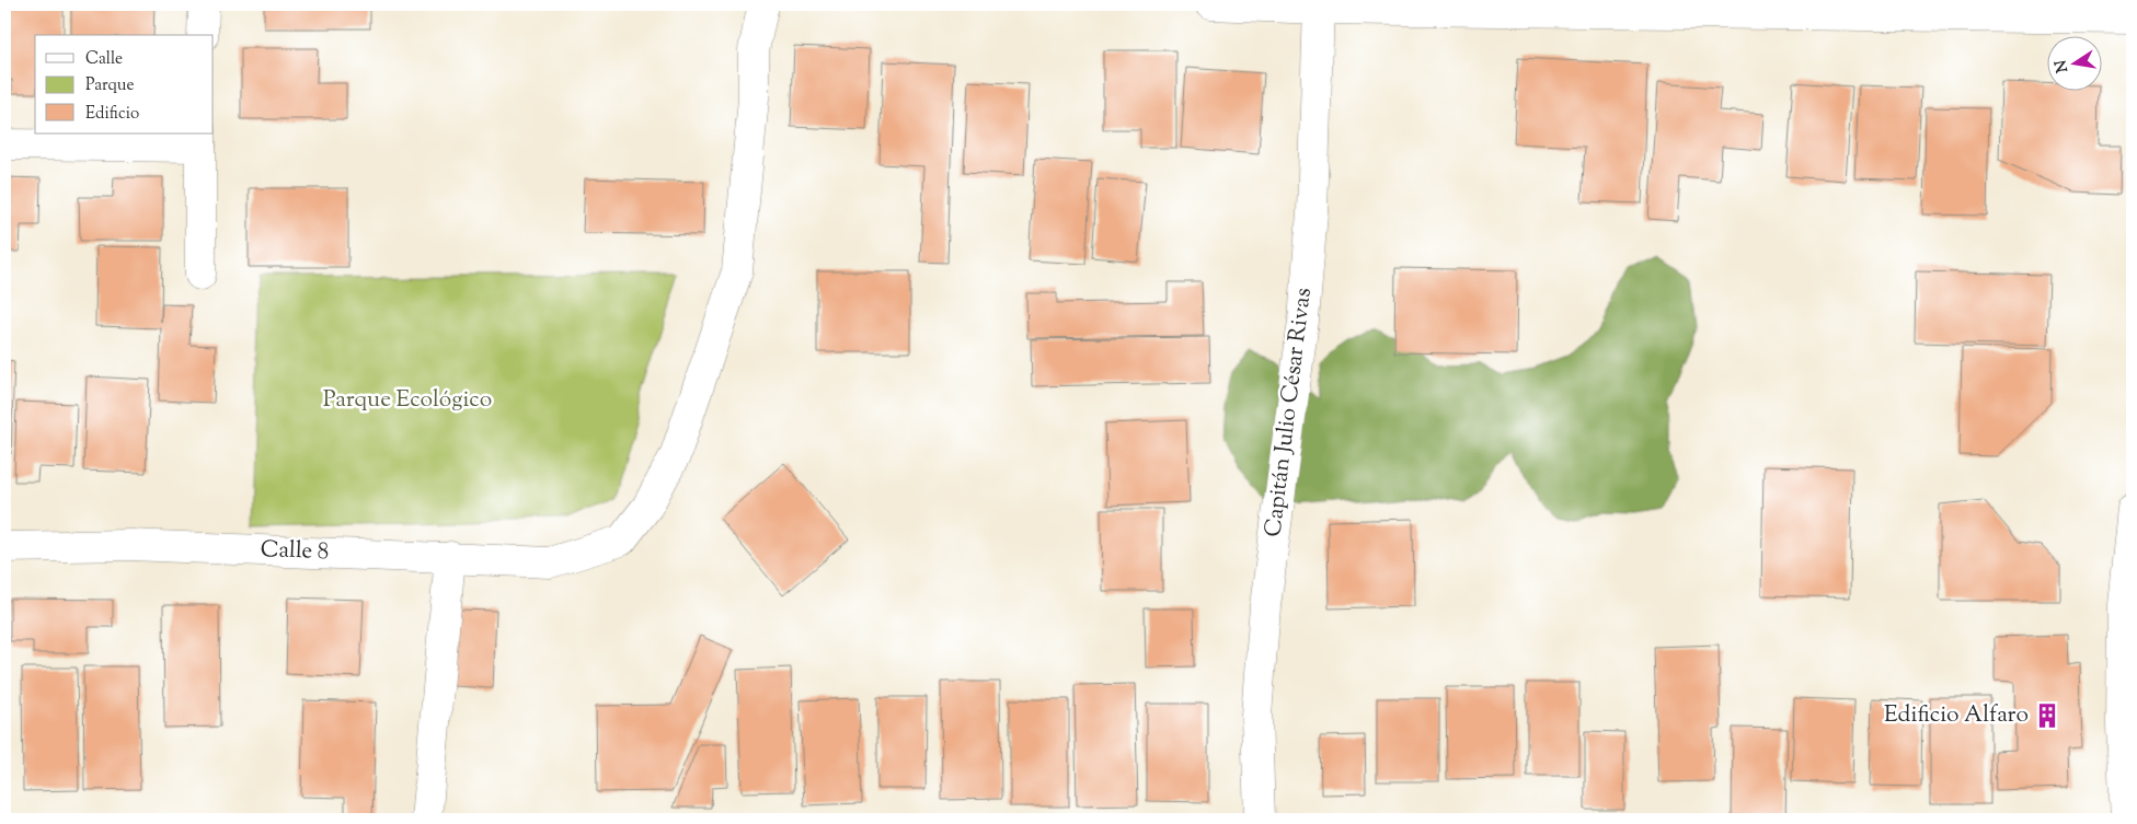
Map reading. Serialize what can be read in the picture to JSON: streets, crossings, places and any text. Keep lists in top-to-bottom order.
{
  "streets": {
    "street": ["Capitán Julio César Rivas", "Calle 8"]
  },
  "parks": ["Parque Ecológico"],
  "places": {
    "building": ["Edificio Alfaro"]
  },
  "legend": ["Calle", "Parque", "Edificio"],
  "north": "left"
}
